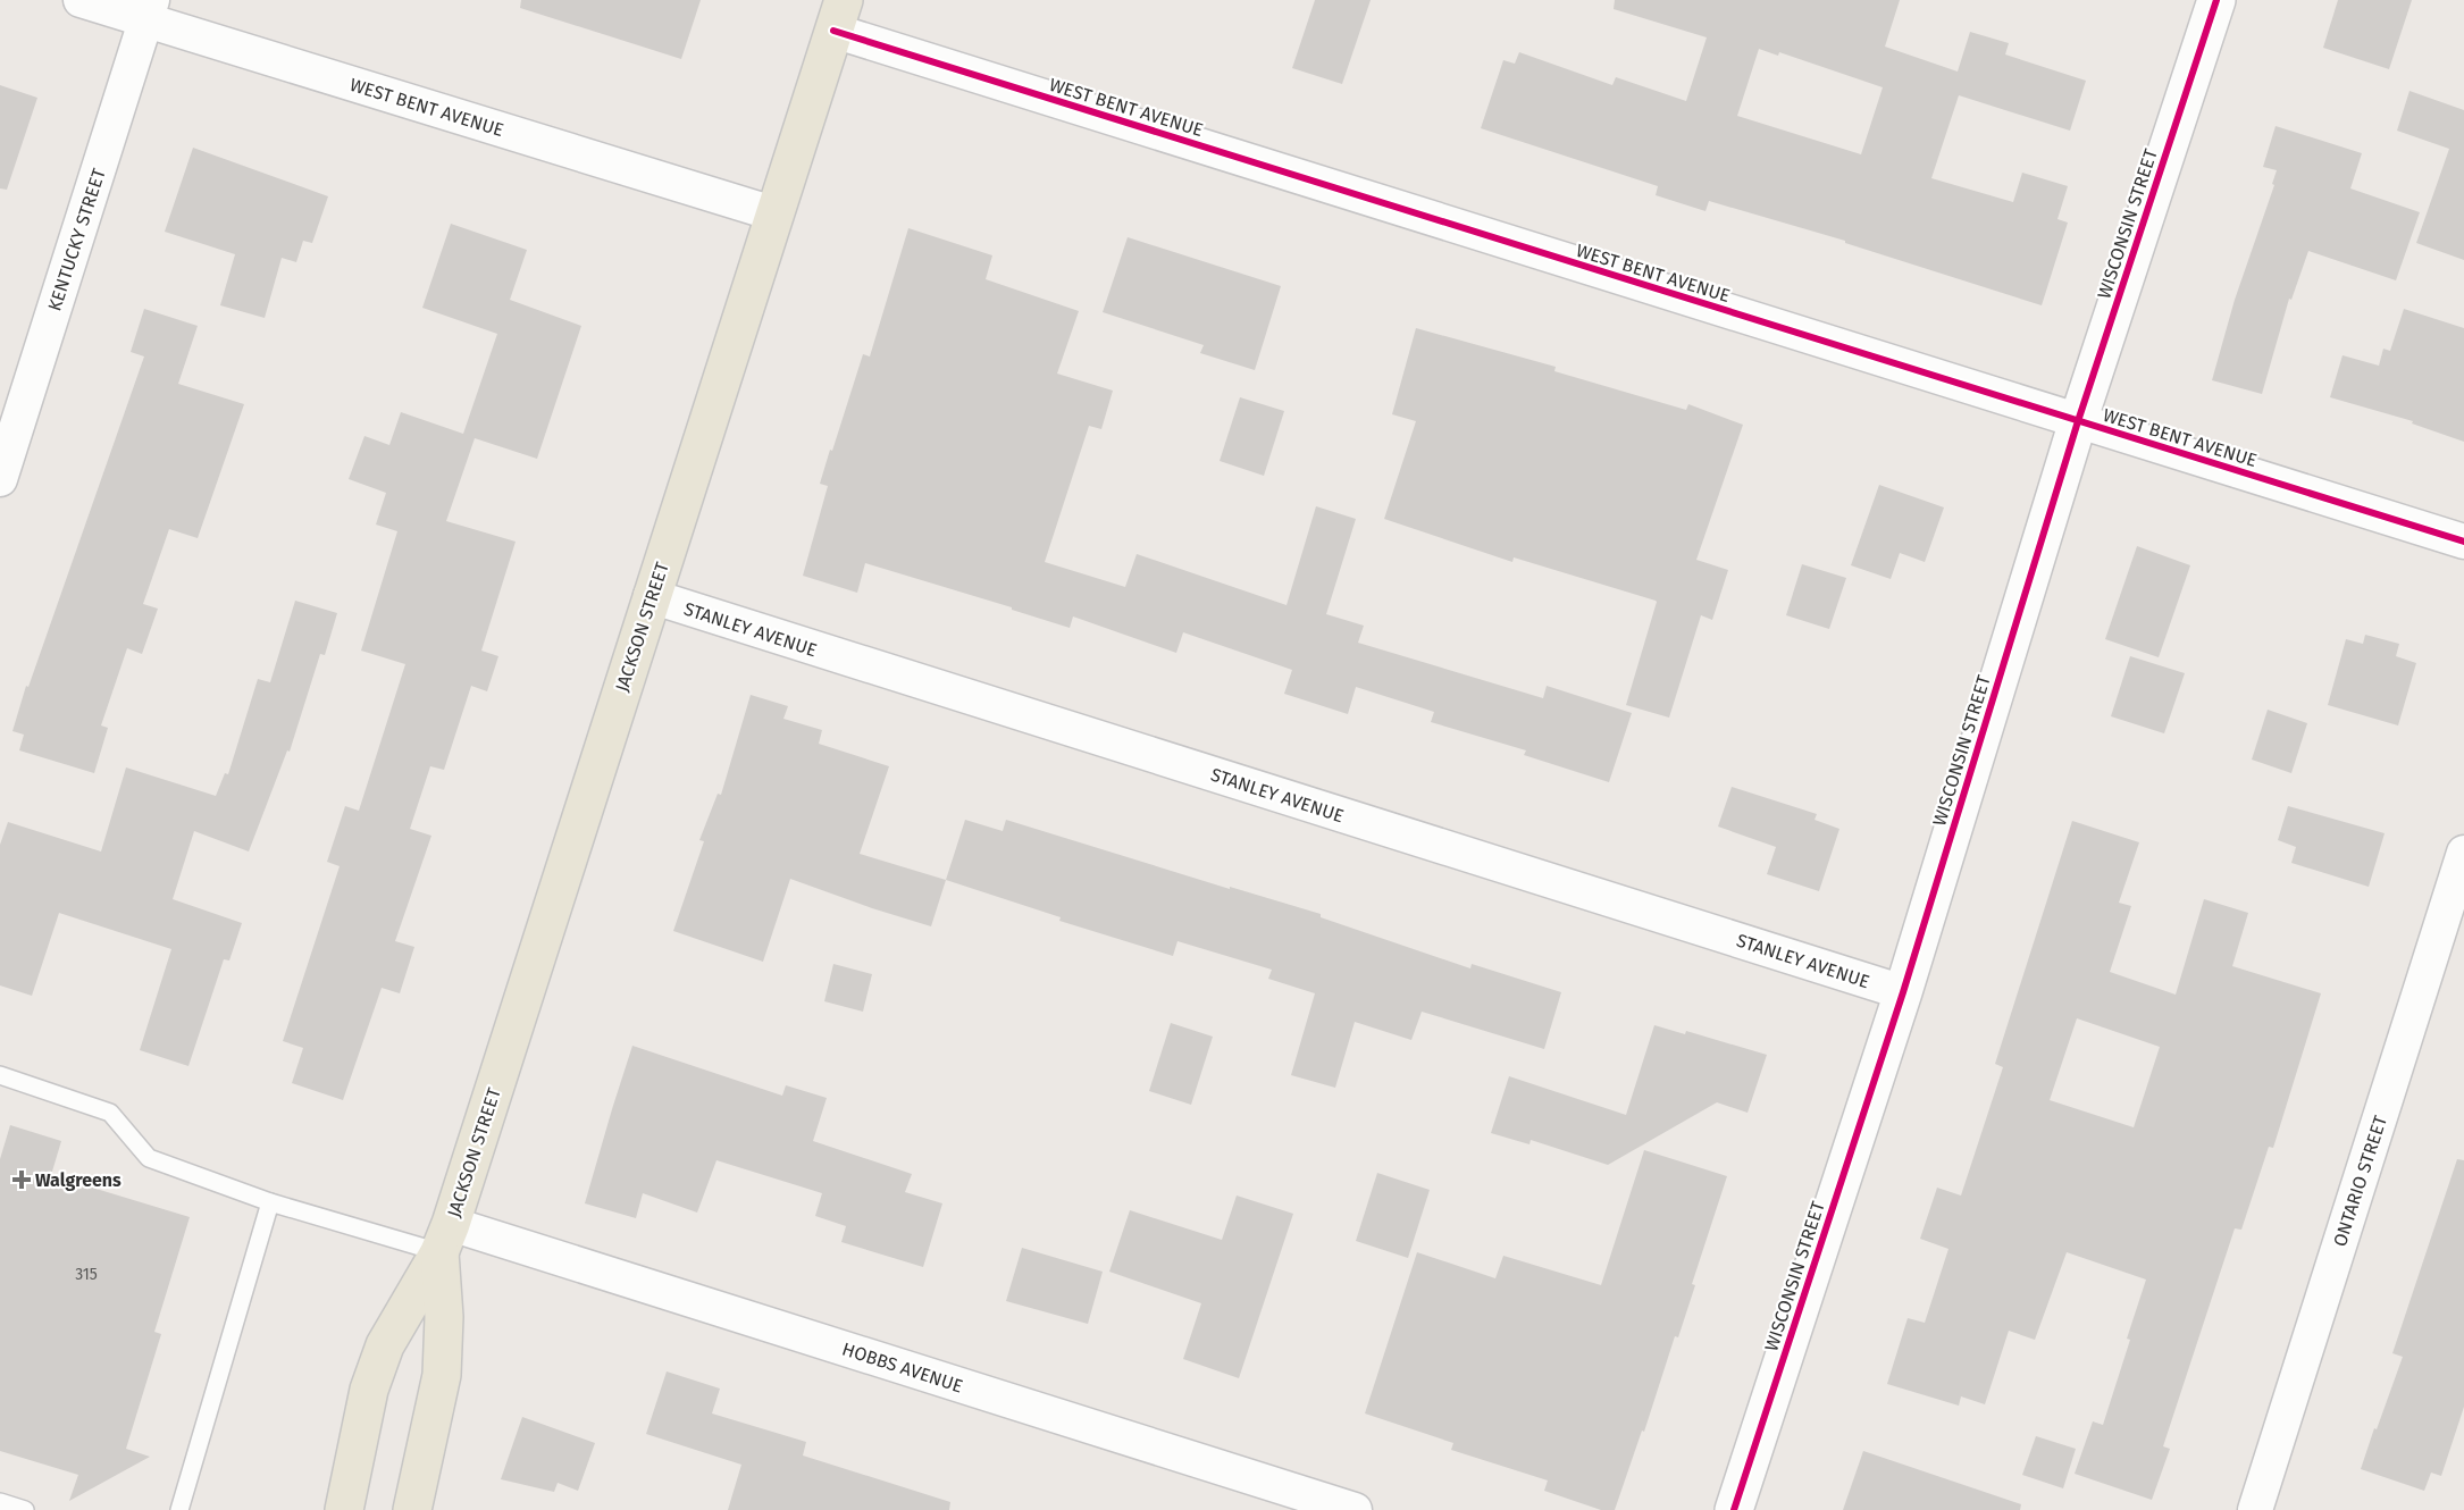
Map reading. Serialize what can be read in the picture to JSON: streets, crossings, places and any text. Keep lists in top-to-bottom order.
{
  "streets": {
    "main road": ["JACKSON STREET"],
    "street": [
      "WEST BENT AVENUE",
      "WISCONSIN STREET",
      "KENTUCKY STREET",
      "STANLEY AVENUE",
      "ONTARIO STREET",
      "HOBBS AVENUE"
    ]
  },
  "crossings": [
    ["WEST BENT AVENUE", "WISCONSIN STREET"],
    ["WEST BENT AVENUE", "KENTUCKY STREET"],
    ["WEST BENT AVENUE", "JACKSON STREET"],
    ["WISCONSIN STREET", "STANLEY AVENUE"],
    ["JACKSON STREET", "STANLEY AVENUE"],
    ["JACKSON STREET", "HOBBS AVENUE"]
  ],
  "places": {
    "health": ["Walgreens"]
  },
  "house_numbers": ["315"]
}
